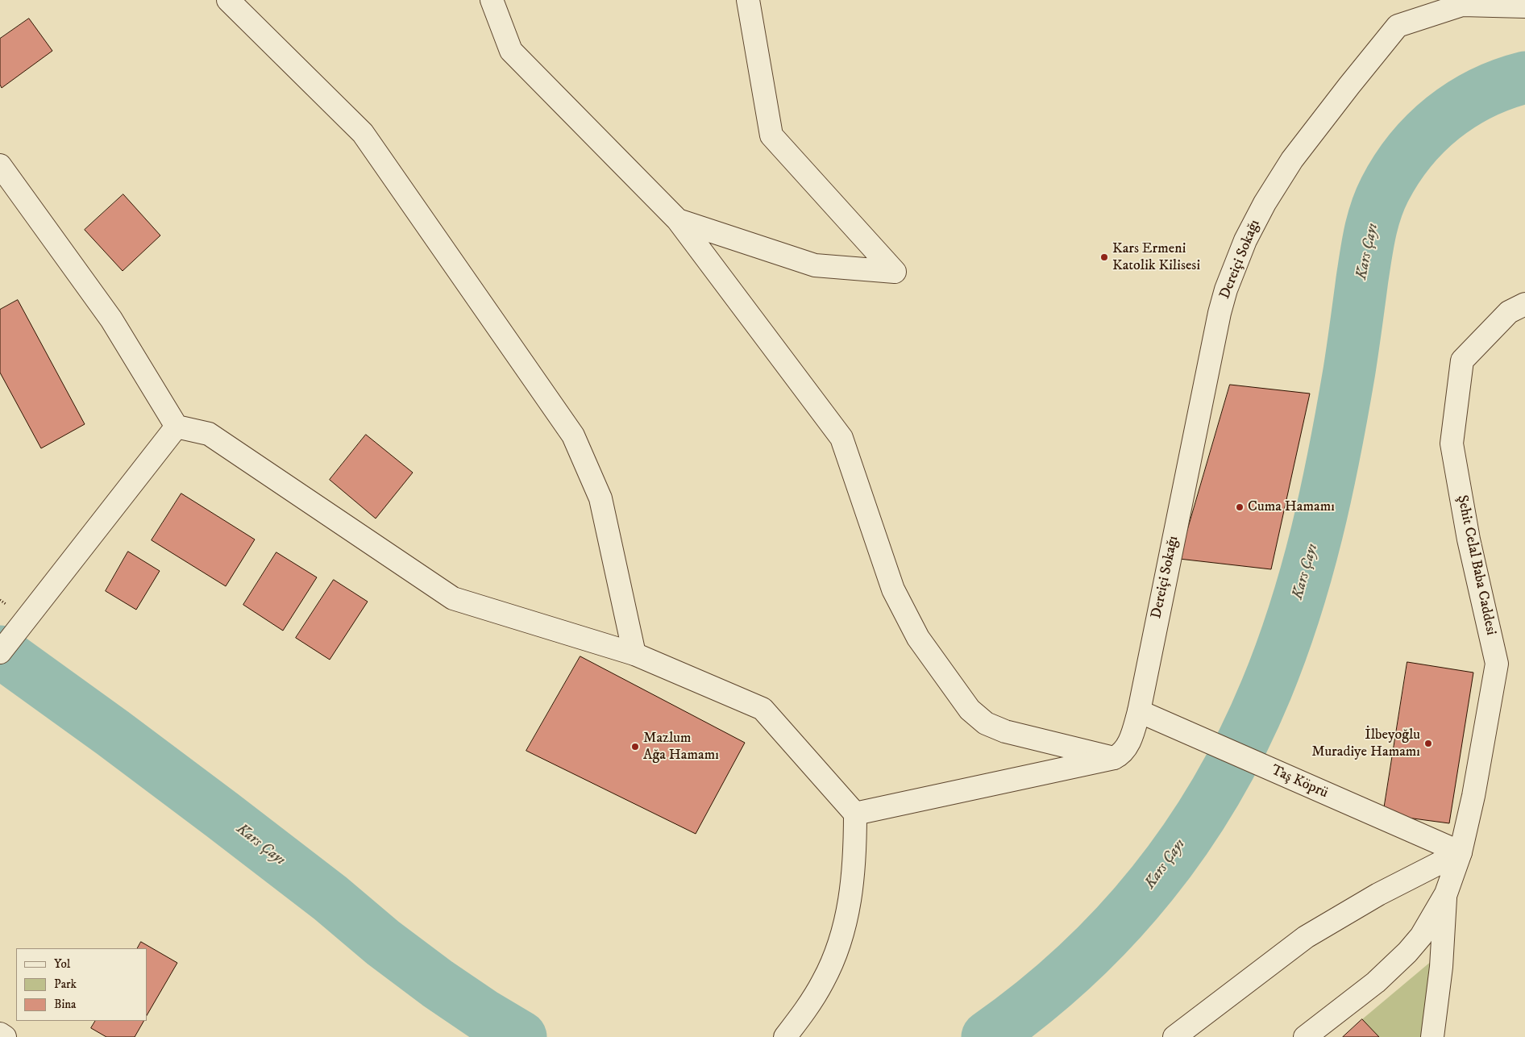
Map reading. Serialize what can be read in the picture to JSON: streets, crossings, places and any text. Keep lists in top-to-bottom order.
{
  "streets": {
    "street": ["Dereiçi Sokağı", "Şehit Celal Baba Caddesi", "Taş Köprü"]
  },
  "crossings": [
    ["Dereiçi Sokağı", "Taş Köprü"],
    ["Şehit Celal Baba Caddesi", "Taş Köprü"]
  ],
  "water": ["Kars Çayı"],
  "places": [
    "Kars Ermeni Katolik Kilisesi",
    "Cuma Hamamı",
    "İlbeyoğlu Muradiye Hamamı",
    "Mazlum Ağa Hamamı"
  ],
  "legend": ["Yol", "Park", "Bina"]
}
